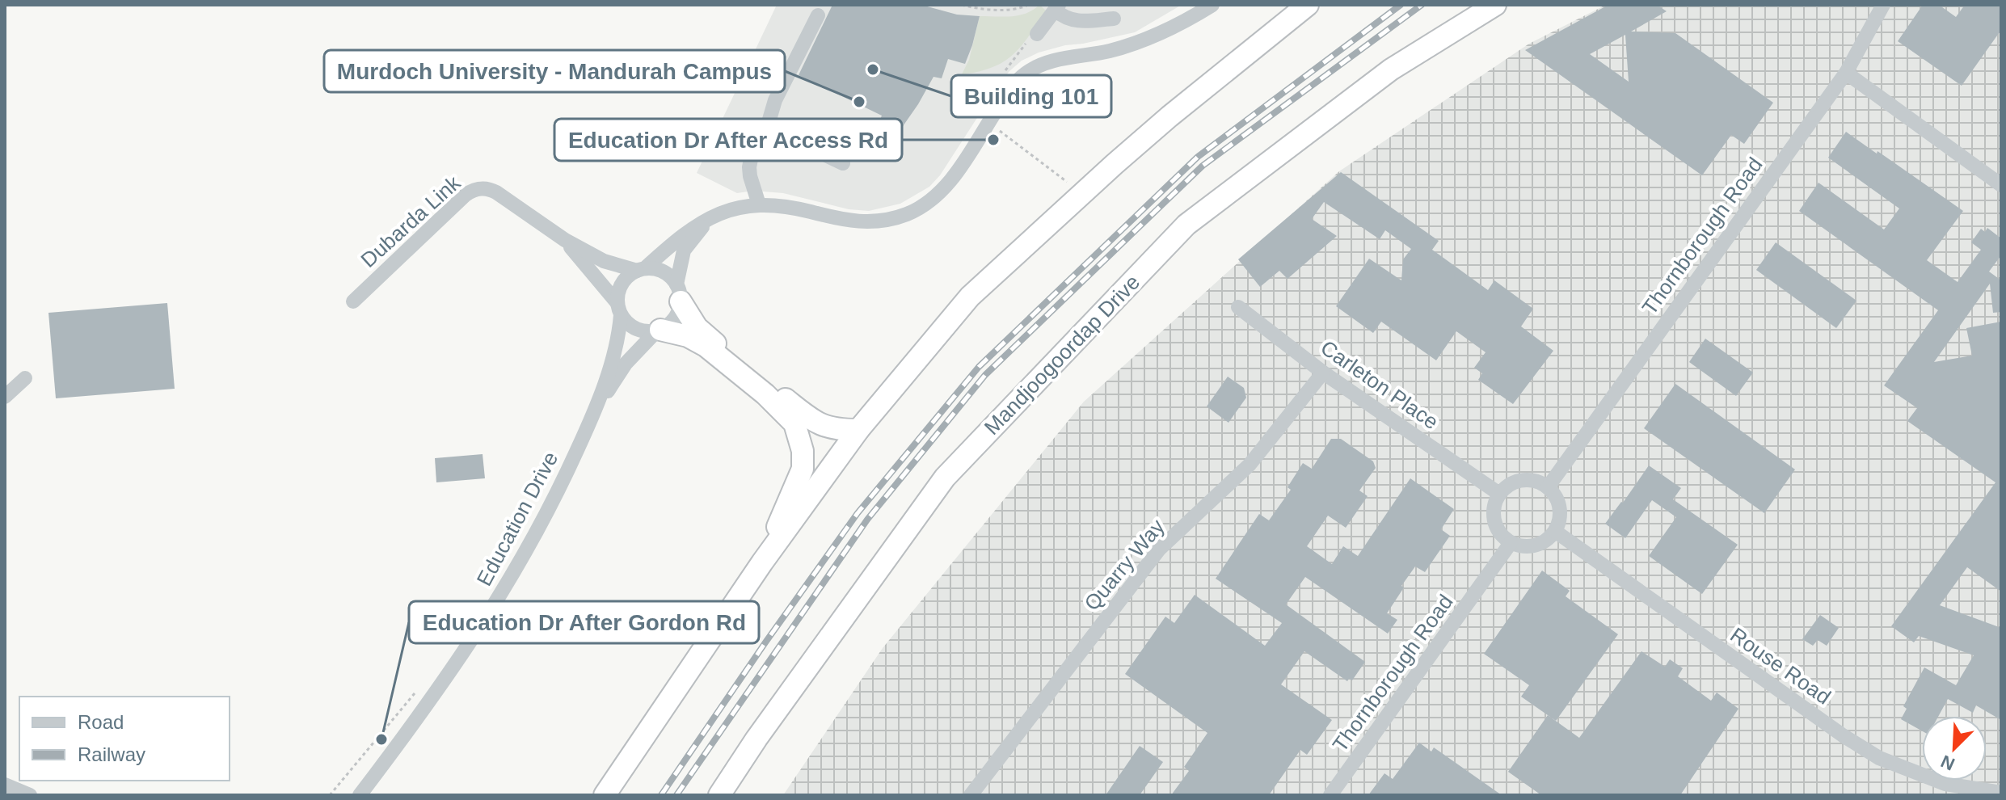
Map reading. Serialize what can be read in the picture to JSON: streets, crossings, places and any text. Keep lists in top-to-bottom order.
{
  "streets": {
    "highway": ["Mandjoogoordap Drive"],
    "street": [
      "Dubarda Link",
      "Thornborough Road",
      "Carleton Place",
      "Education Drive",
      "Quarry Way",
      "Rouse Road"
    ]
  },
  "crossings": [
    ["Dubarda Link", "Education Drive"],
    ["Thornborough Road", "Carleton Place"],
    ["Thornborough Road", "Rouse Road"],
    ["Carleton Place", "Quarry Way"],
    ["Carleton Place", "Rouse Road"]
  ],
  "places": [
    "Building 101",
    "Murdoch University - Mandurah Campus",
    "Education Dr After Access Rd",
    "Education Dr After Gordon Rd"
  ],
  "legend": ["Road", "Railway"],
  "north": "bottom left"
}
